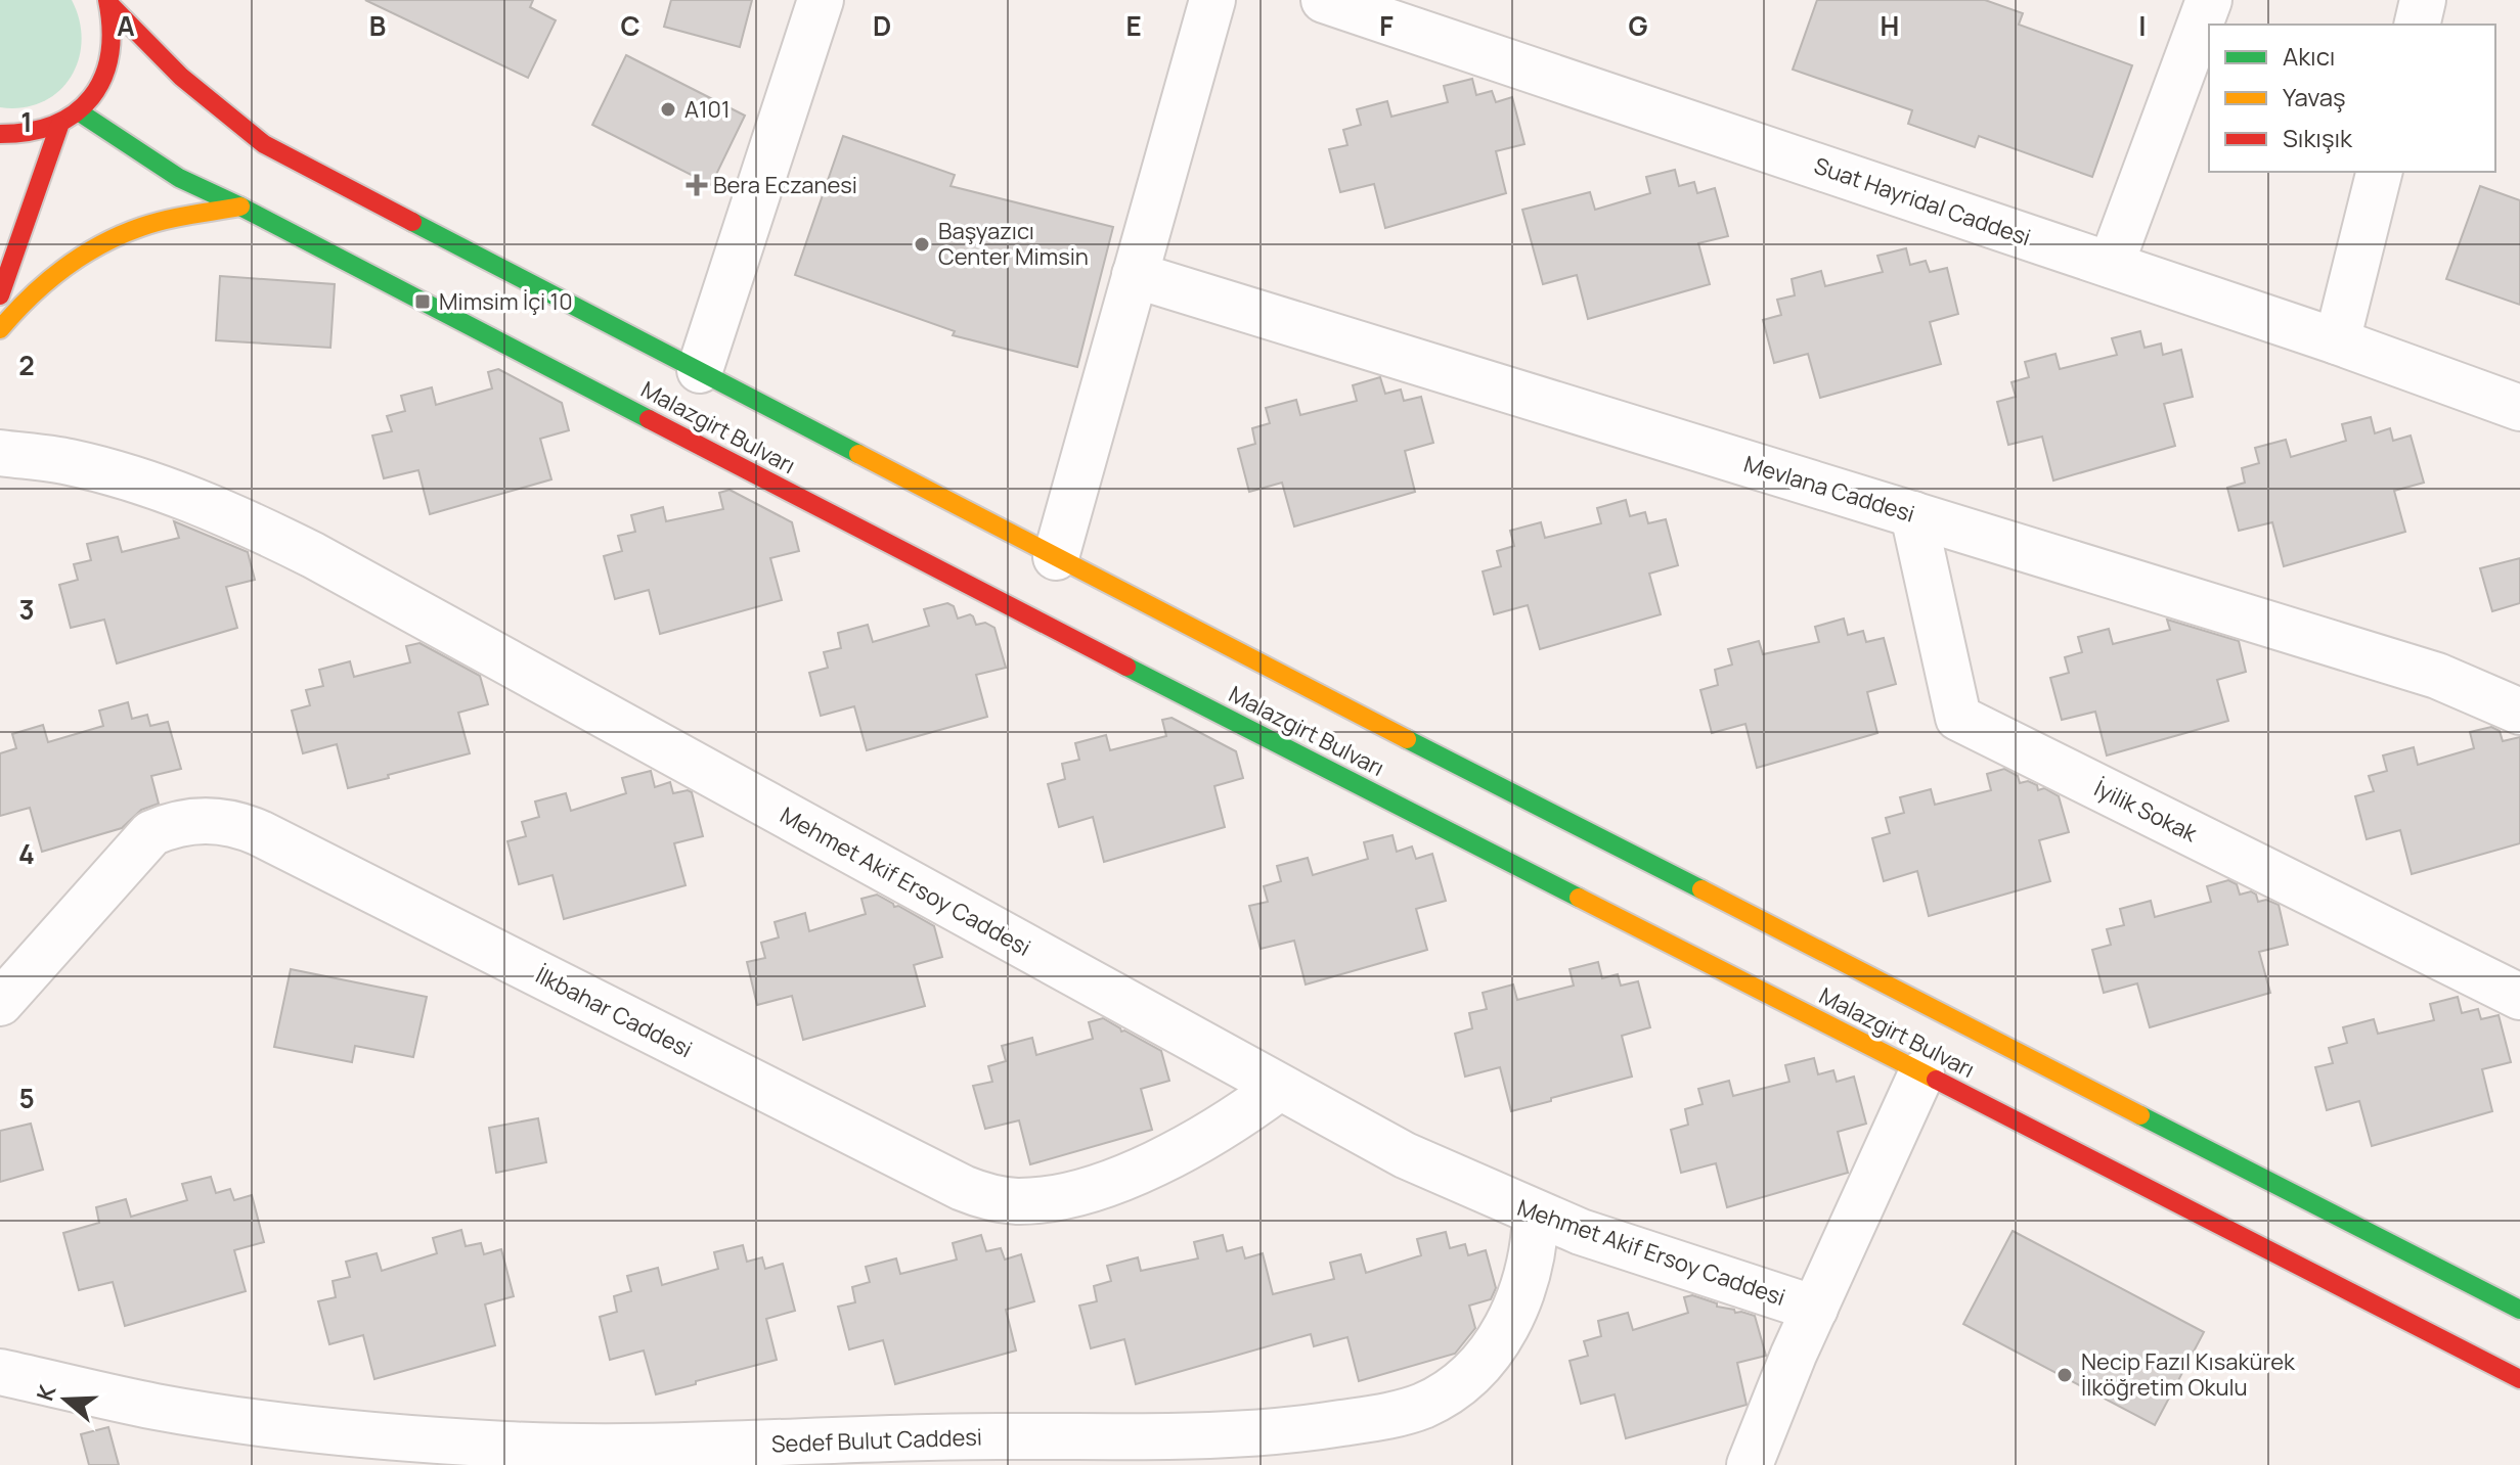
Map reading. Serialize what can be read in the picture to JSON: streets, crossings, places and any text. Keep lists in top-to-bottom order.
{
  "streets": {
    "highway": ["Malazgirt Bulvarı"],
    "street": [
      "Suat Hayridal Caddesi",
      "Mevlana Caddesi",
      "İyilik Sokak",
      "Mehmet Akif Ersoy Caddesi",
      "İlkbahar Caddesi",
      "Sedef Bulut Caddesi"
    ]
  },
  "crossings": [
    ["Mevlana Caddesi", "İyilik Sokak"],
    ["Mehmet Akif Ersoy Caddesi", "İlkbahar Caddesi"],
    ["Mehmet Akif Ersoy Caddesi", "Sedef Bulut Caddesi"]
  ],
  "places": {
    "other": ["A101", "Başyazıcı Center Mimsin", "Necip Fazıl Kısakürek İlköğretim Okulu"],
    "health": ["Bera Eczanesi"],
    "transit": ["Mimsim İçi 10"]
  },
  "legend": ["Akıcı", "Yavaş", "Sıkışık"],
  "north": "left",
  "grid": {
    "columns": [
      "A",
      "B",
      "C",
      "D",
      "E",
      "F",
      "G",
      "H",
      "I"
    ],
    "rows": [
      "1",
      "2",
      "3",
      "4",
      "5"
    ]
  }
}
